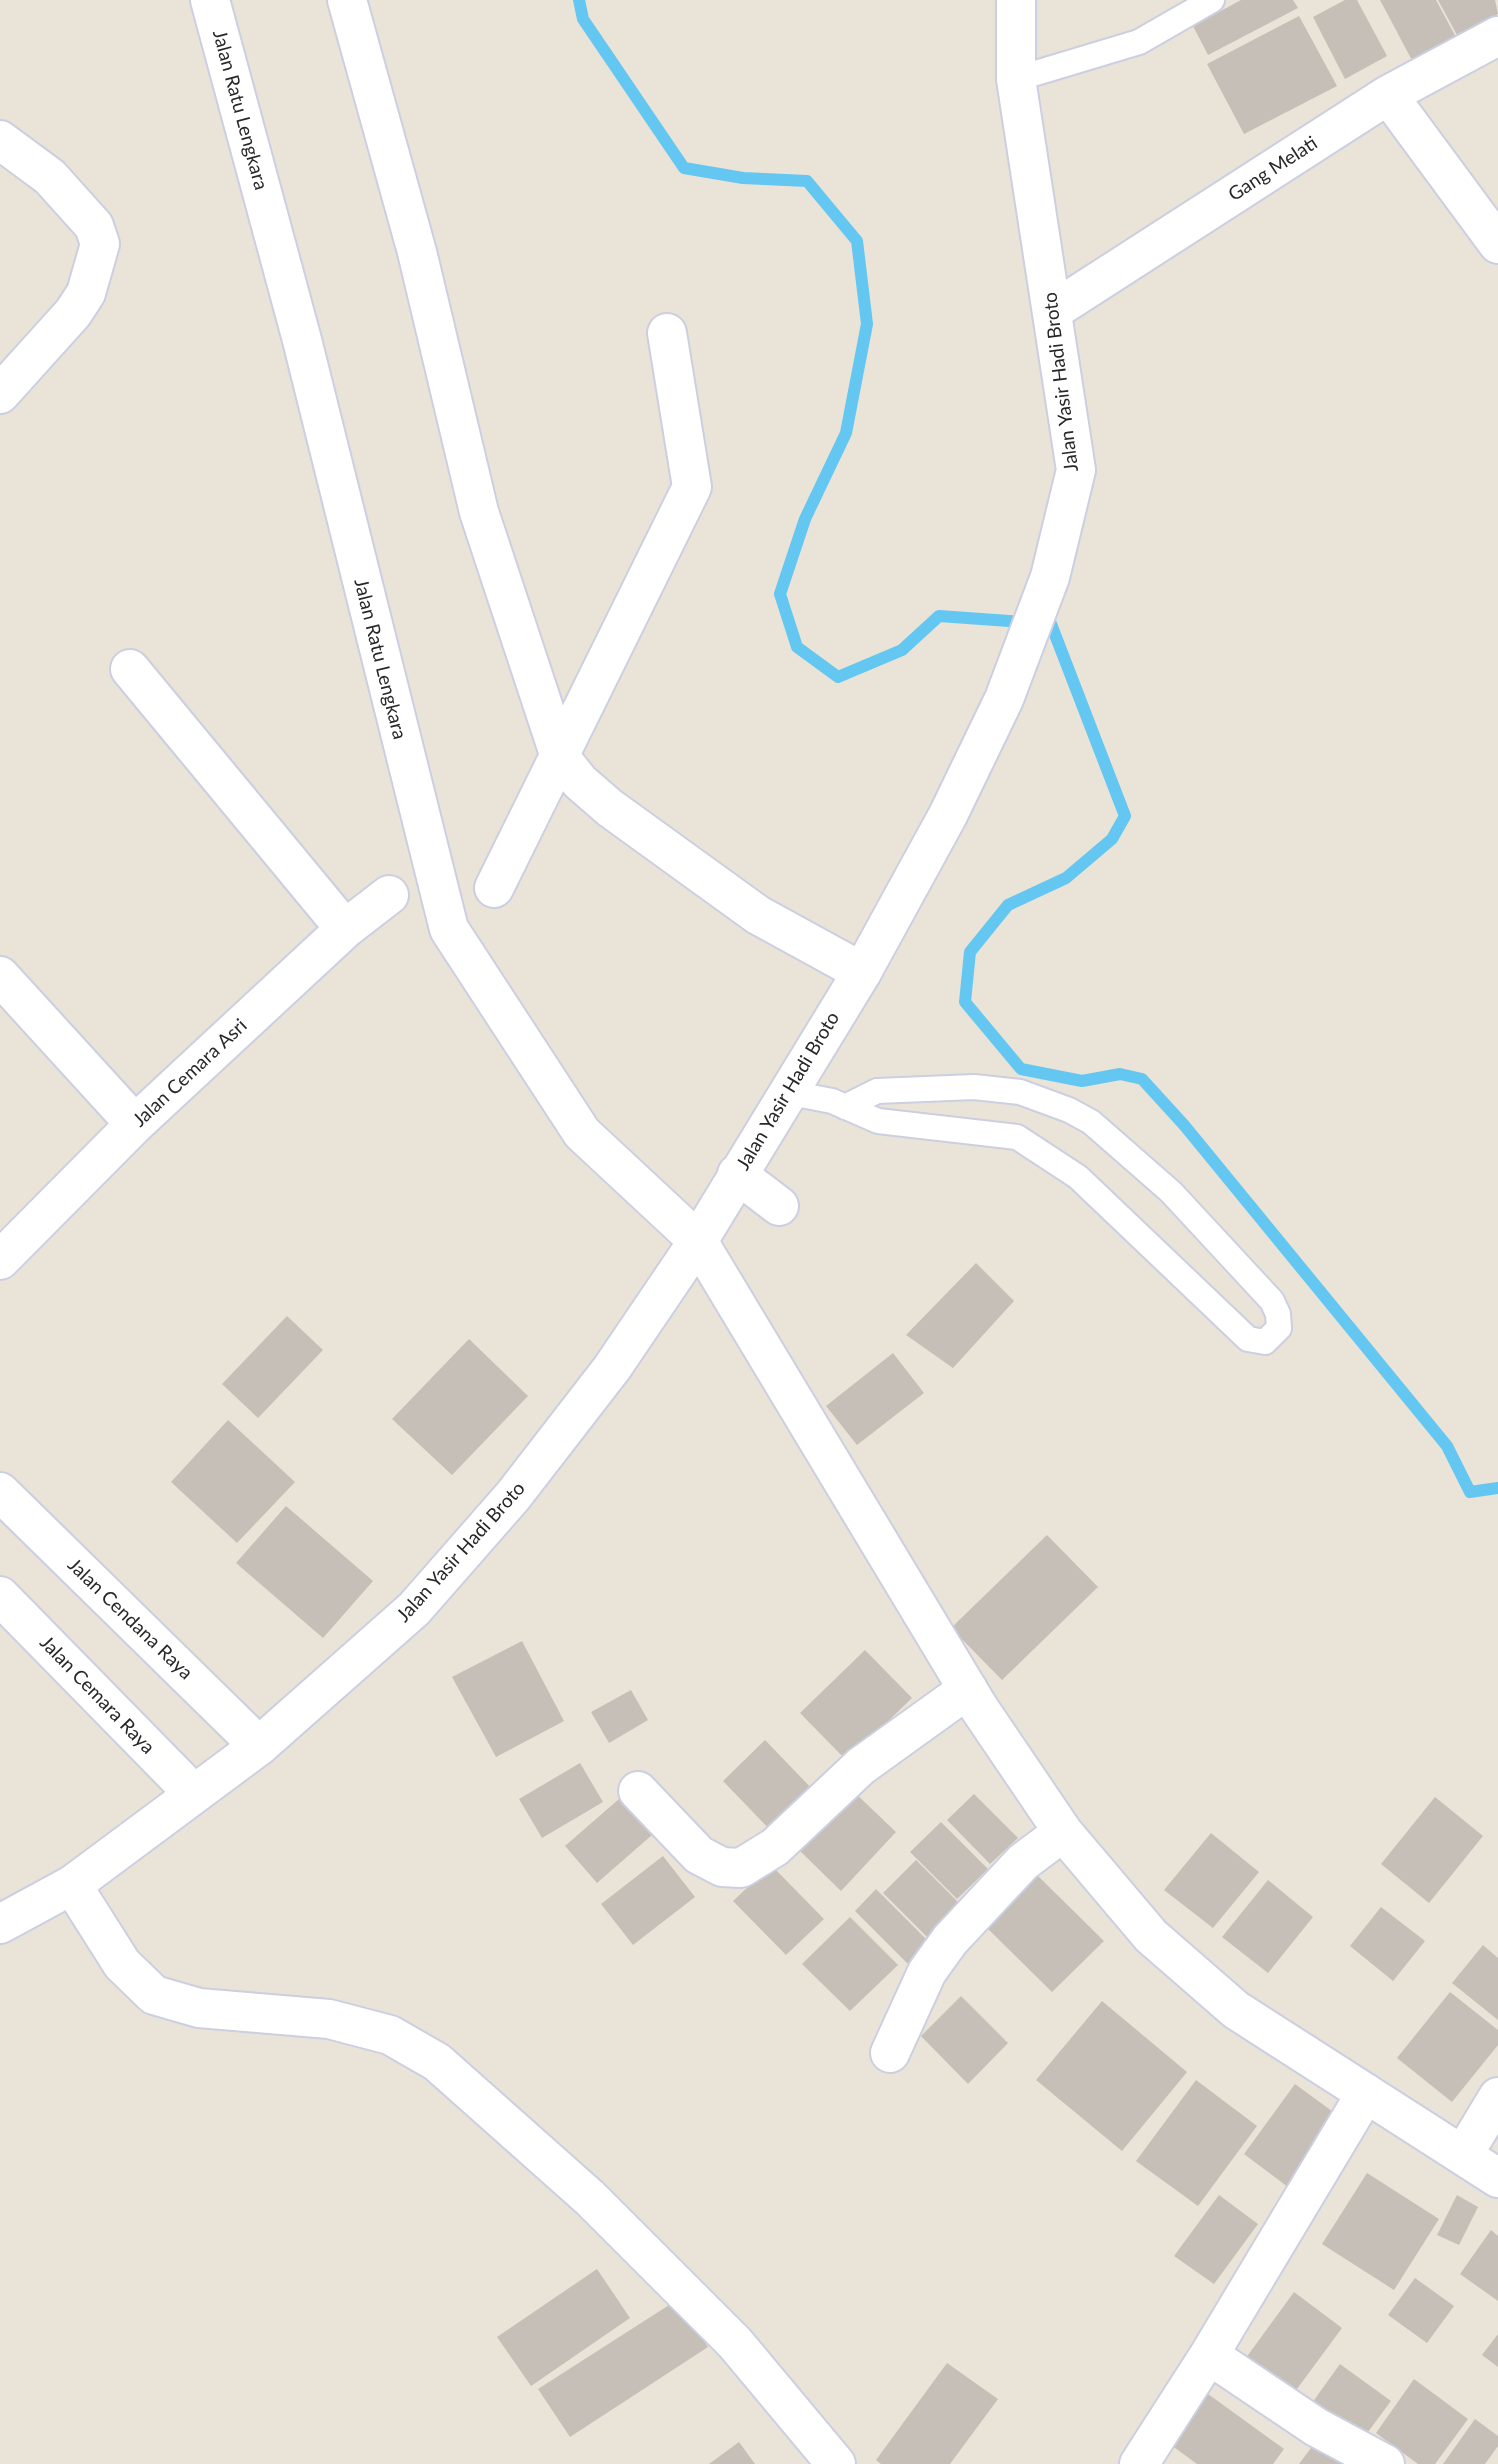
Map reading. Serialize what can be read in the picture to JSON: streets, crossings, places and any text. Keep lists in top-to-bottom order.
{
  "streets": {
    "street": [
      "Jalan Ratu Lengkara",
      "Gang Melati",
      "Jalan Yasir Hadi Broto",
      "Jalan Cemara Asri",
      "Jalan Cendana Raya",
      "Jalan Cemara Raya"
    ]
  },
  "crossings": [
    ["Jalan Ratu Lengkara", "Jalan Yasir Hadi Broto"],
    ["Gang Melati", "Jalan Yasir Hadi Broto"],
    ["Jalan Yasir Hadi Broto", "Jalan Cendana Raya"],
    ["Jalan Yasir Hadi Broto", "Jalan Cemara Raya"]
  ]
}
